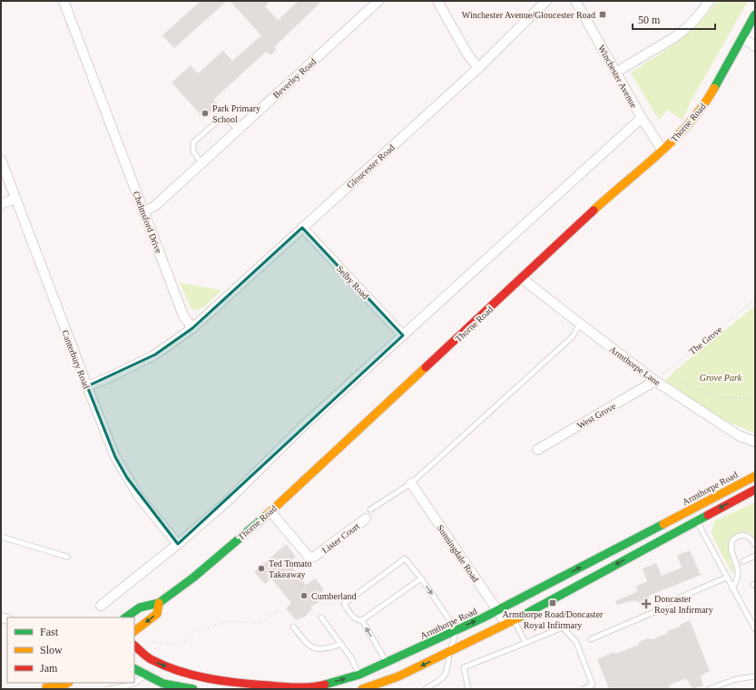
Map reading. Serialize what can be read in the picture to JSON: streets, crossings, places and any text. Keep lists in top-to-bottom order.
{
  "streets": {
    "street": [
      "Winchester Avenue",
      "Beverley Road",
      "Thorne Road",
      "Gloucester Road",
      "Chelmsford Drive",
      "Selby Road",
      "Canterbury Road",
      "Armthorpe Lane",
      "West Grove",
      "Armthorpe Road",
      "Lister Court",
      "Sunningdale Road"
    ],
    "path": ["The Grove"]
  },
  "crossings": [
    ["Winchester Avenue", "Thorne Road"],
    ["Beverley Road", "Chelmsford Drive"],
    ["Thorne Road", "Armthorpe Lane"],
    ["Thorne Road", "Lister Court"],
    ["Gloucester Road", "Chelmsford Drive"],
    ["Gloucester Road", "Selby Road"],
    ["The Grove", "Armthorpe Lane"],
    ["The Grove", "West Grove"],
    ["Armthorpe Lane", "West Grove"],
    ["Armthorpe Road", "Sunningdale Road"]
  ],
  "parks": ["Grove Park"],
  "places": {
    "transit": ["Winchester Avenue/Gloucester Road", "Armthorpe Road/Doncaster Royal Infirmary"],
    "other": ["Park Primary School", "Ted Tomato Takeaway", "Cumberland"],
    "health": ["Doncaster Royal Infirmary"]
  },
  "legend": ["Fast", "Slow", "Jam"],
  "scale_bar": "50 m"
}
